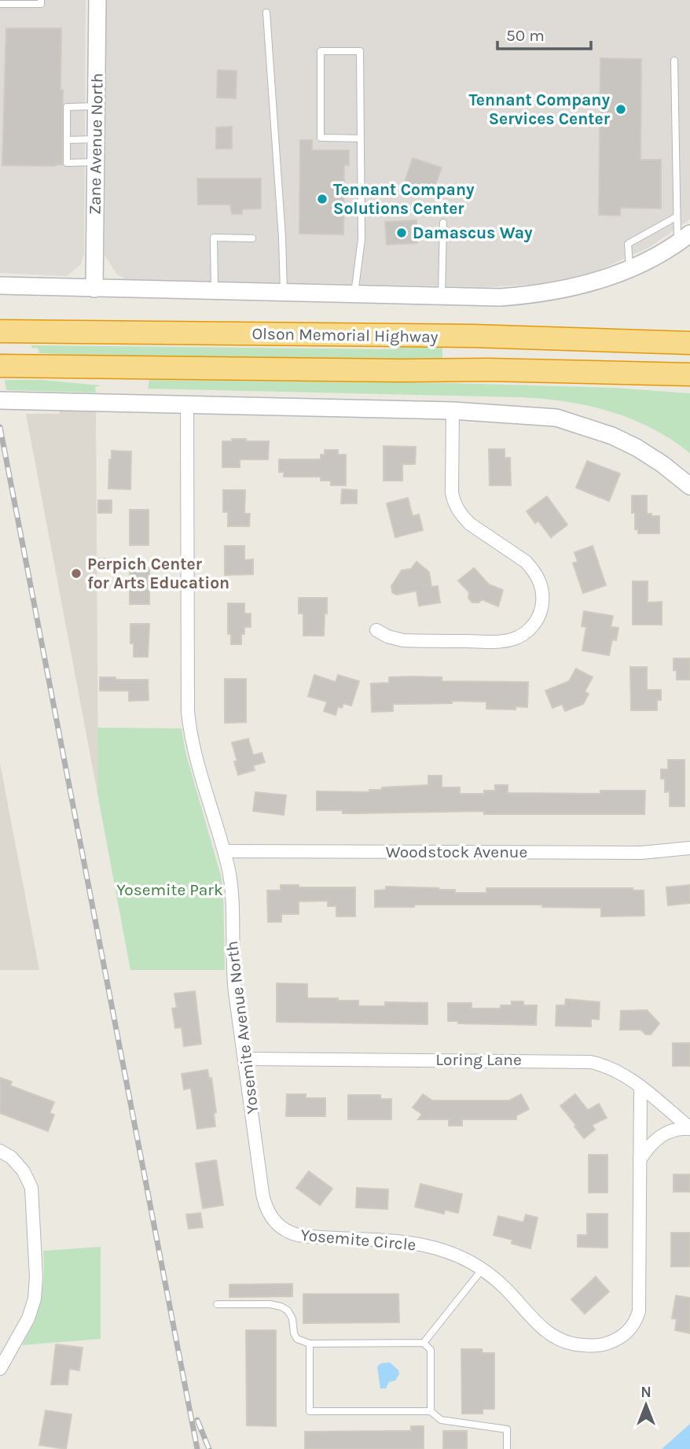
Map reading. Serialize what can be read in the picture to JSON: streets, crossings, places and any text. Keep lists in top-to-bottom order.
{
  "streets": {
    "highway": ["Olson Memorial Highway"],
    "street": [
      "Zane Avenue North",
      "Woodstock Avenue",
      "Yosemite Avenue North",
      "Loring Lane",
      "Yosemite Circle"
    ]
  },
  "crossings": [
    ["Woodstock Avenue", "Yosemite Avenue North"],
    ["Yosemite Avenue North", "Loring Lane"],
    ["Yosemite Avenue North", "Yosemite Circle"],
    ["Loring Lane", "Yosemite Circle"]
  ],
  "parks": ["Yosemite Park"],
  "places": [
    "Tennant Company Services Center",
    "Tennant Company Solutions Center",
    "Damascus Way",
    "Perpich Center for Arts Education"
  ],
  "scale_bar": "50 m",
  "north": "top"
}
